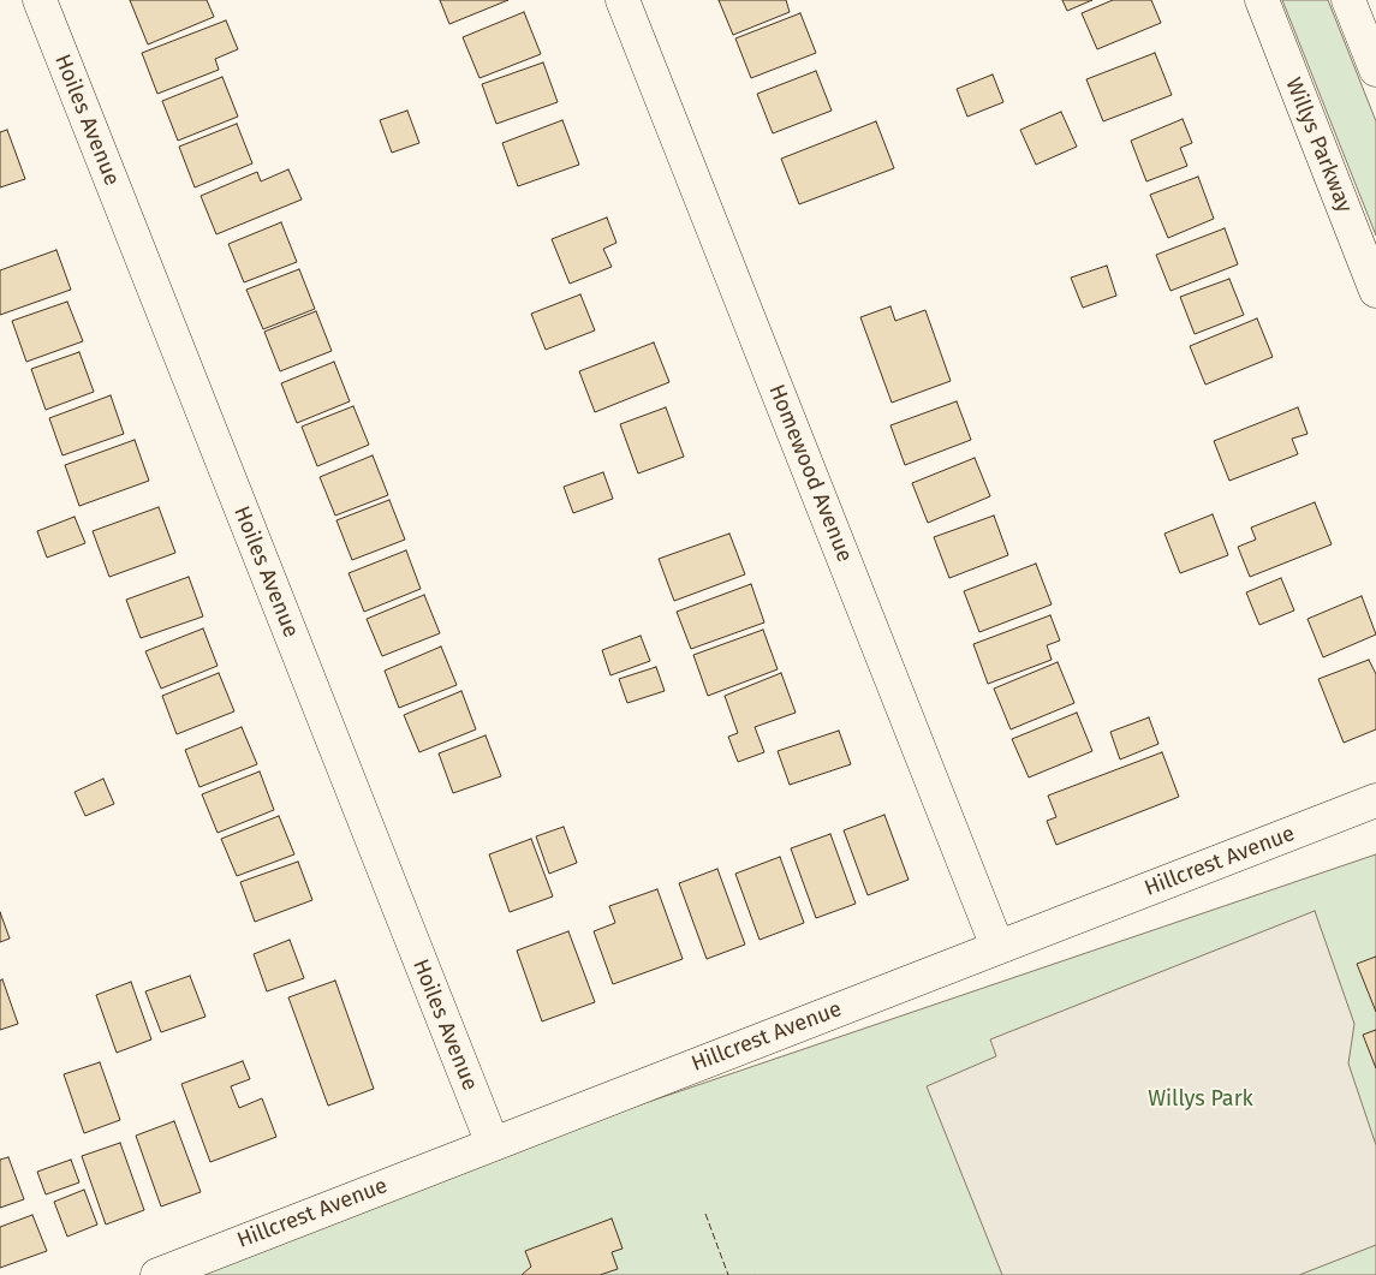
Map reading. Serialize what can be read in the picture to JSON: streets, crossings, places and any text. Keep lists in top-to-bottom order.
{
  "streets": {
    "street": [
      "Hoiles Avenue",
      "Willys Parkway",
      "Homewood Avenue",
      "Hillcrest Avenue"
    ]
  },
  "crossings": [
    ["Hoiles Avenue", "Hillcrest Avenue"],
    ["Homewood Avenue", "Hillcrest Avenue"]
  ],
  "parks": ["Willys Park"]
}
